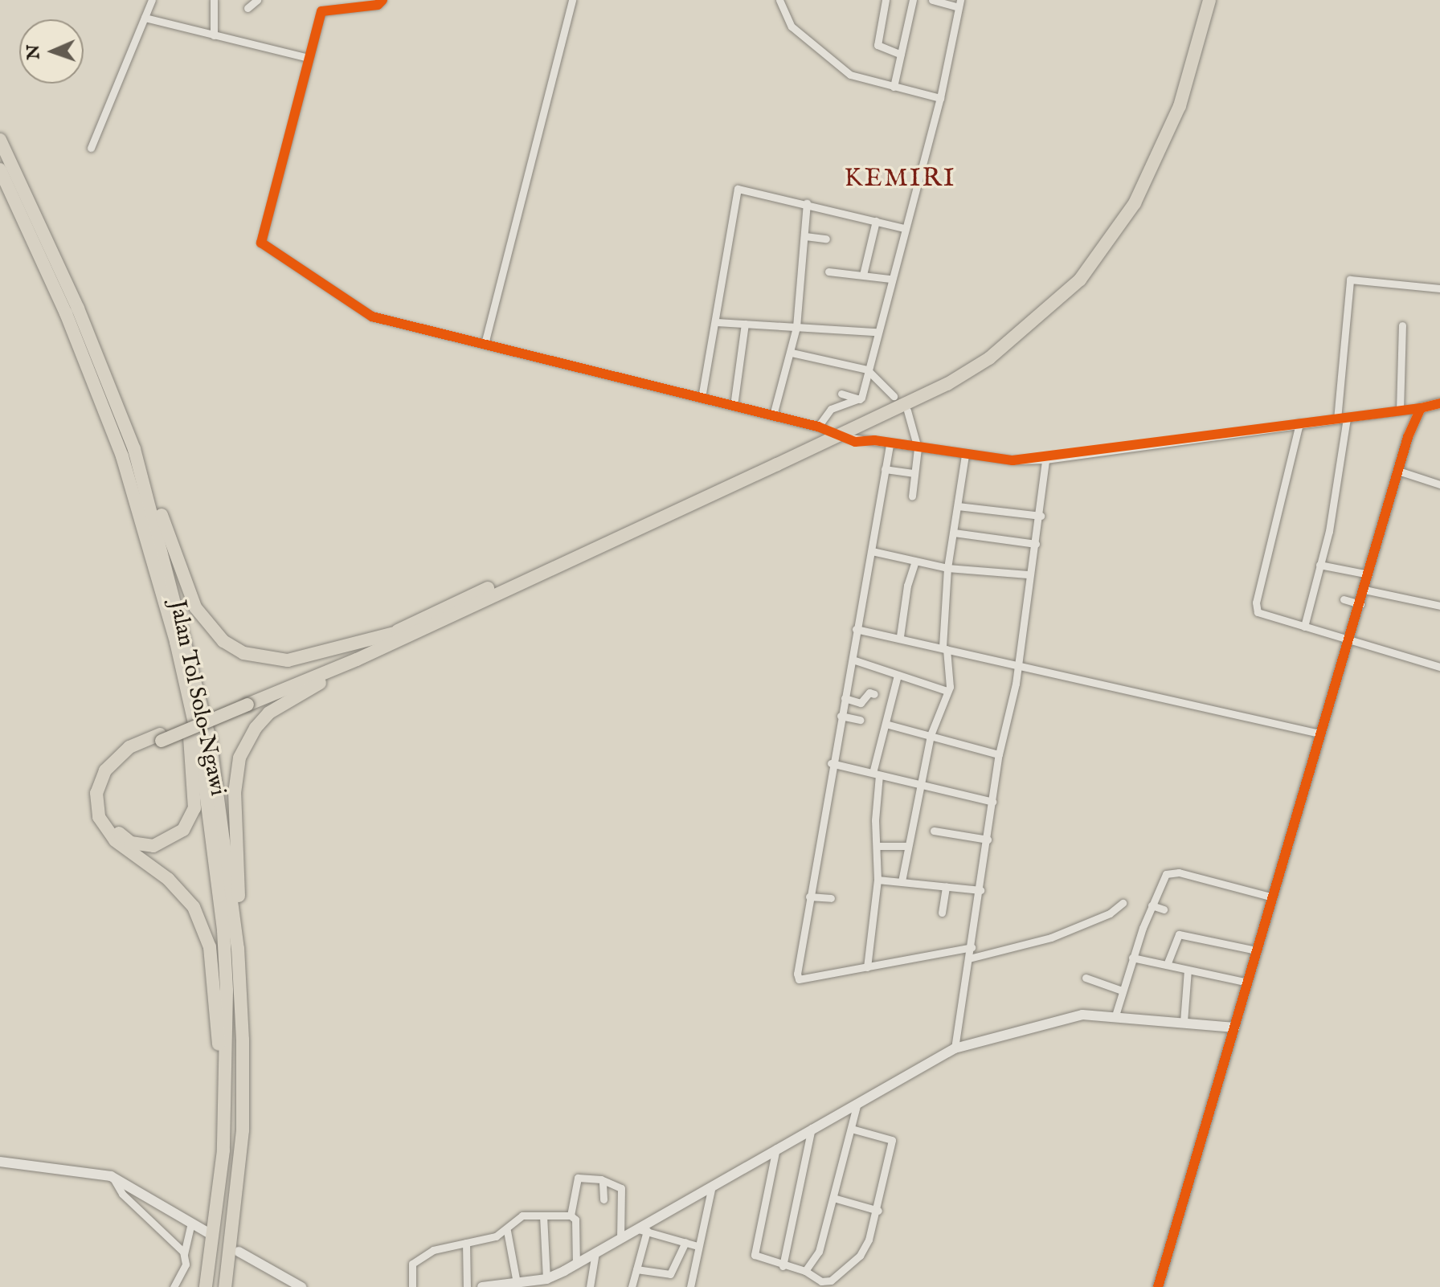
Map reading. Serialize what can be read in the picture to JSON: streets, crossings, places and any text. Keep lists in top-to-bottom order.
{
  "streets": {
    "highway": ["Jalan Tol Solo–Ngawi"]
  },
  "districts": ["KEMIRI"],
  "north": "left"
}
